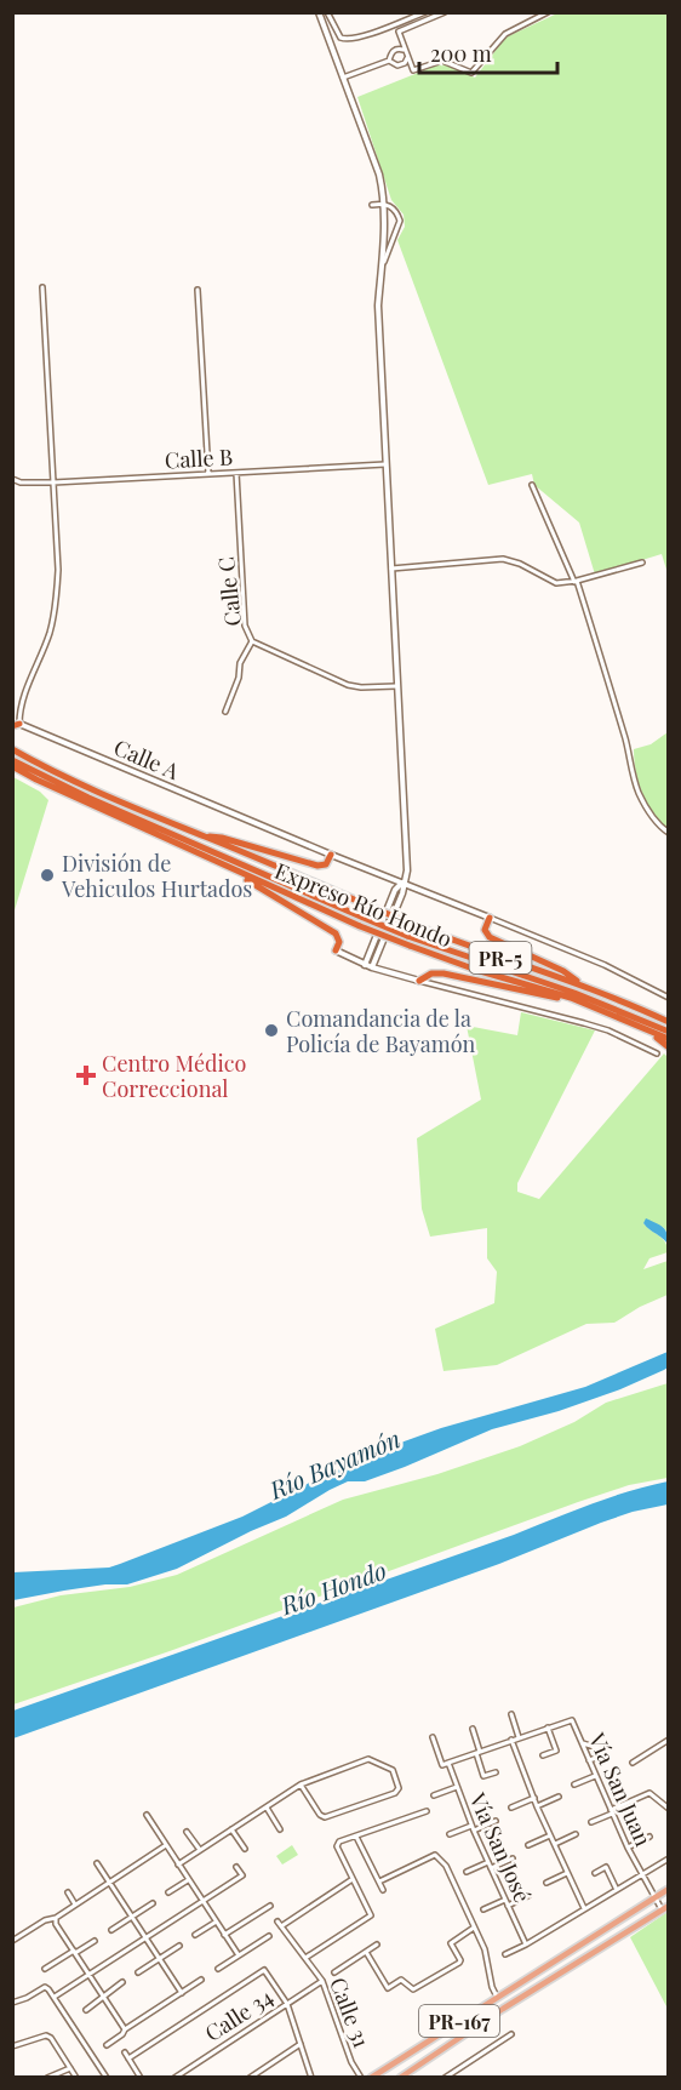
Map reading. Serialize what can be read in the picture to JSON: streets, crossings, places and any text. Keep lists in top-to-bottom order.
{
  "streets": {
    "highway": ["Expreso Río Hondo", "PR-5"],
    "main road": ["PR-167"],
    "street": [
      "Calle B",
      "Calle C",
      "Calle A",
      "Vía San Juan",
      "Vía San José",
      "Calle 31",
      "Calle 34"
    ]
  },
  "crossings": [
    ["Calle B", "Calle C"],
    ["Calle B", "Calle A"],
    ["Vía San Juan", "Vía San José"],
    ["Vía San Juan", "PR-167"],
    ["Calle 31", "Calle 34"]
  ],
  "water": ["Río Bayamón", "Río Hondo"],
  "places": {
    "other": ["División de Vehiculos Hurtados", "Comandancia de la Policía de Bayamón"],
    "health": ["Centro Médico Correccional"]
  },
  "scale_bar": "200 m"
}
